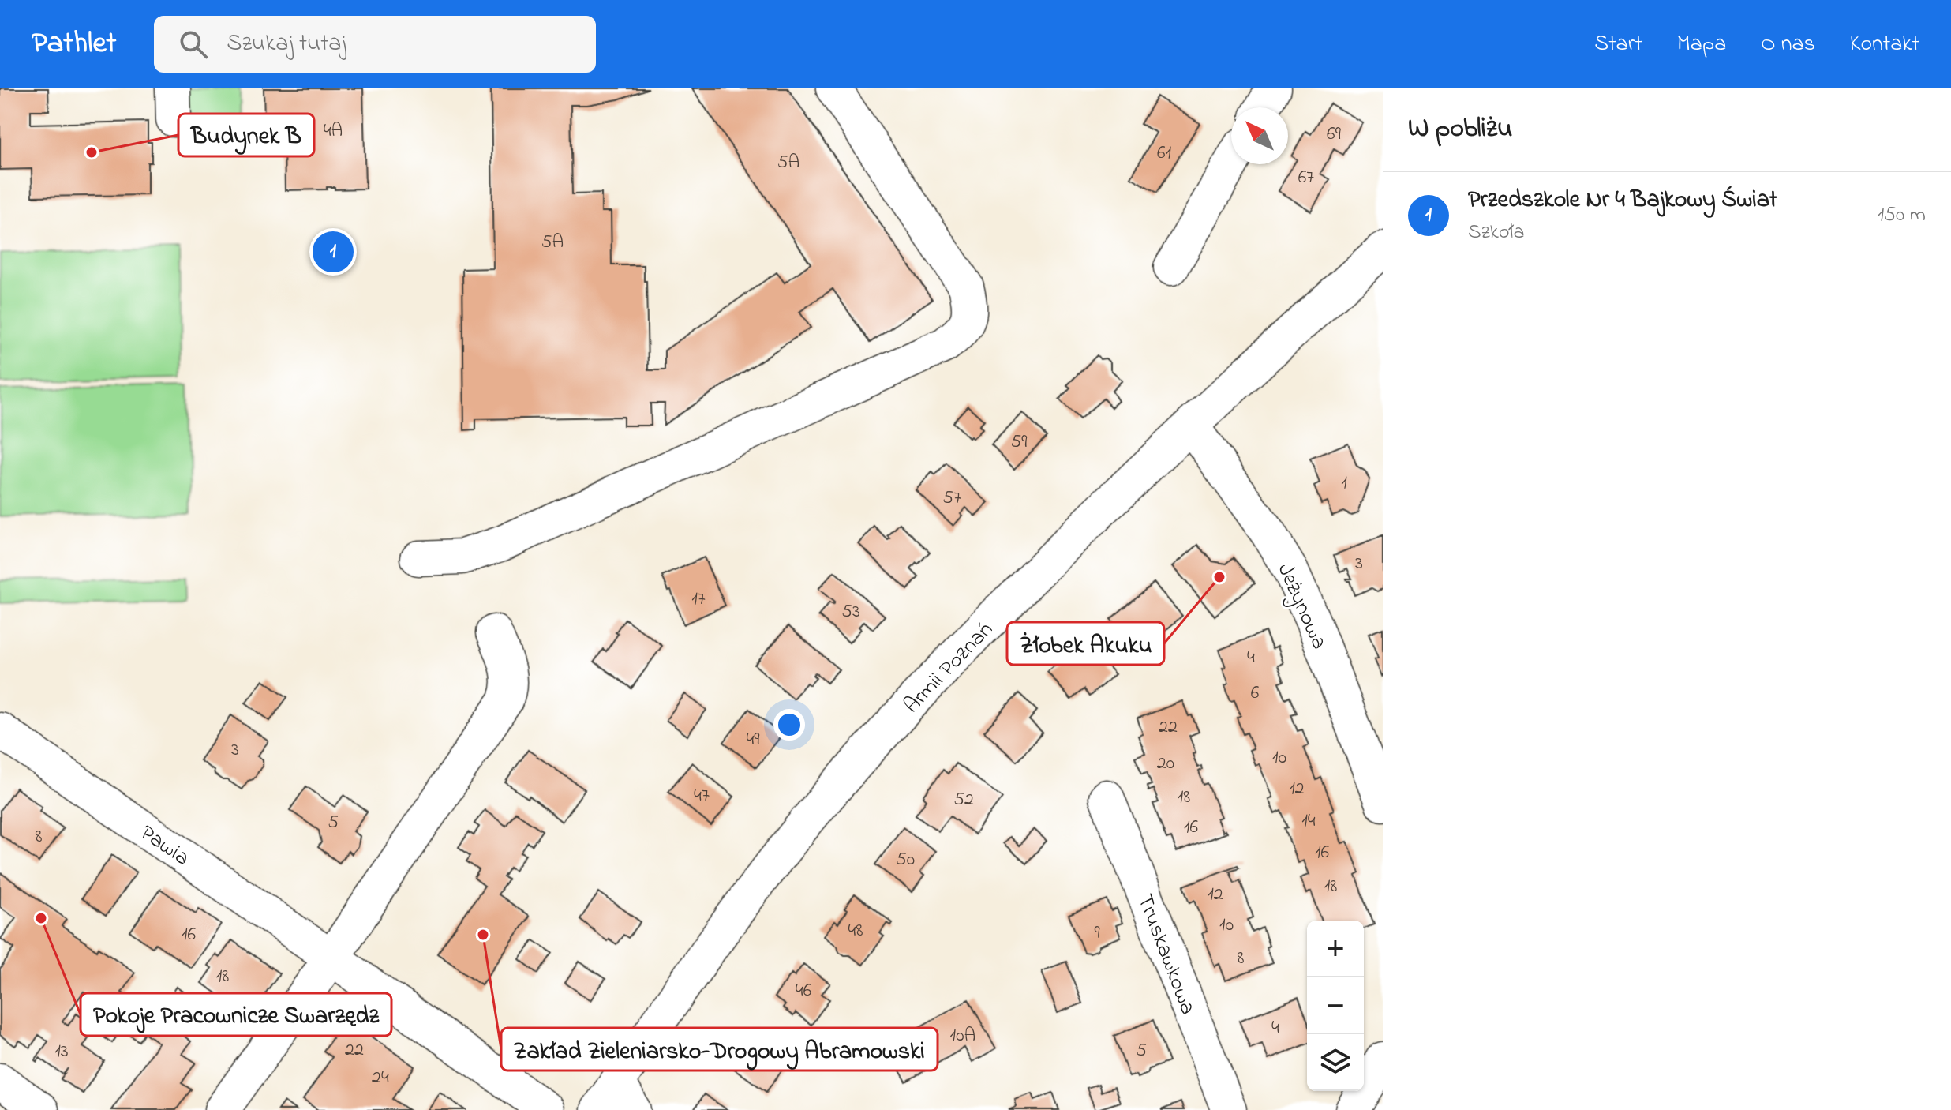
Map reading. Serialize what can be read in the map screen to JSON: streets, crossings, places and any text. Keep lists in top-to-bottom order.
{
  "streets": {
    "street": [
      "Jeżynowa",
      "Armii Poznań",
      "Pawia",
      "Truskawkowa"
    ]
  },
  "crossings": [
    ["Jeżynowa", "Armii Poznań"]
  ],
  "places": [
    "Budynek B",
    "Żłobek Akuku",
    "Pokoje Pracownicze Swarzędz",
    "Zakład Zieleniarsko-Drogowy Abramowski"
  ],
  "house_numbers": [
    "4A",
    "69",
    "61",
    "5A",
    "67",
    "5A",
    "59",
    "1",
    "57",
    "3",
    "17",
    "53",
    "4",
    "6",
    "22",
    "49",
    "3",
    "10",
    "20",
    "12",
    "47",
    "18",
    "52",
    "14",
    "5",
    "16",
    "8",
    "16",
    "50",
    "18",
    "12",
    "10",
    "48",
    "9",
    "16",
    "8",
    "18",
    "46",
    "4",
    "10A",
    "22",
    "5",
    "13",
    "24"
  ],
  "north": "top left",
  "page": {
    "header": "Pathlet",
    "search": "Szukaj tutaj",
    "nav": [
      "Start",
      "Mapa",
      "O nas",
      "Kontakt"
    ],
    "heading": "W pobliżu",
    "list": [
      {
        "mark": "1",
        "name": "Przedszkole Nr 4 Bajkowy Świat",
        "note": "Szkoła",
        "value": "150 m"
      }
    ],
    "pins": "1",
    "map_buttons": ["+", "−"]
  }
}
